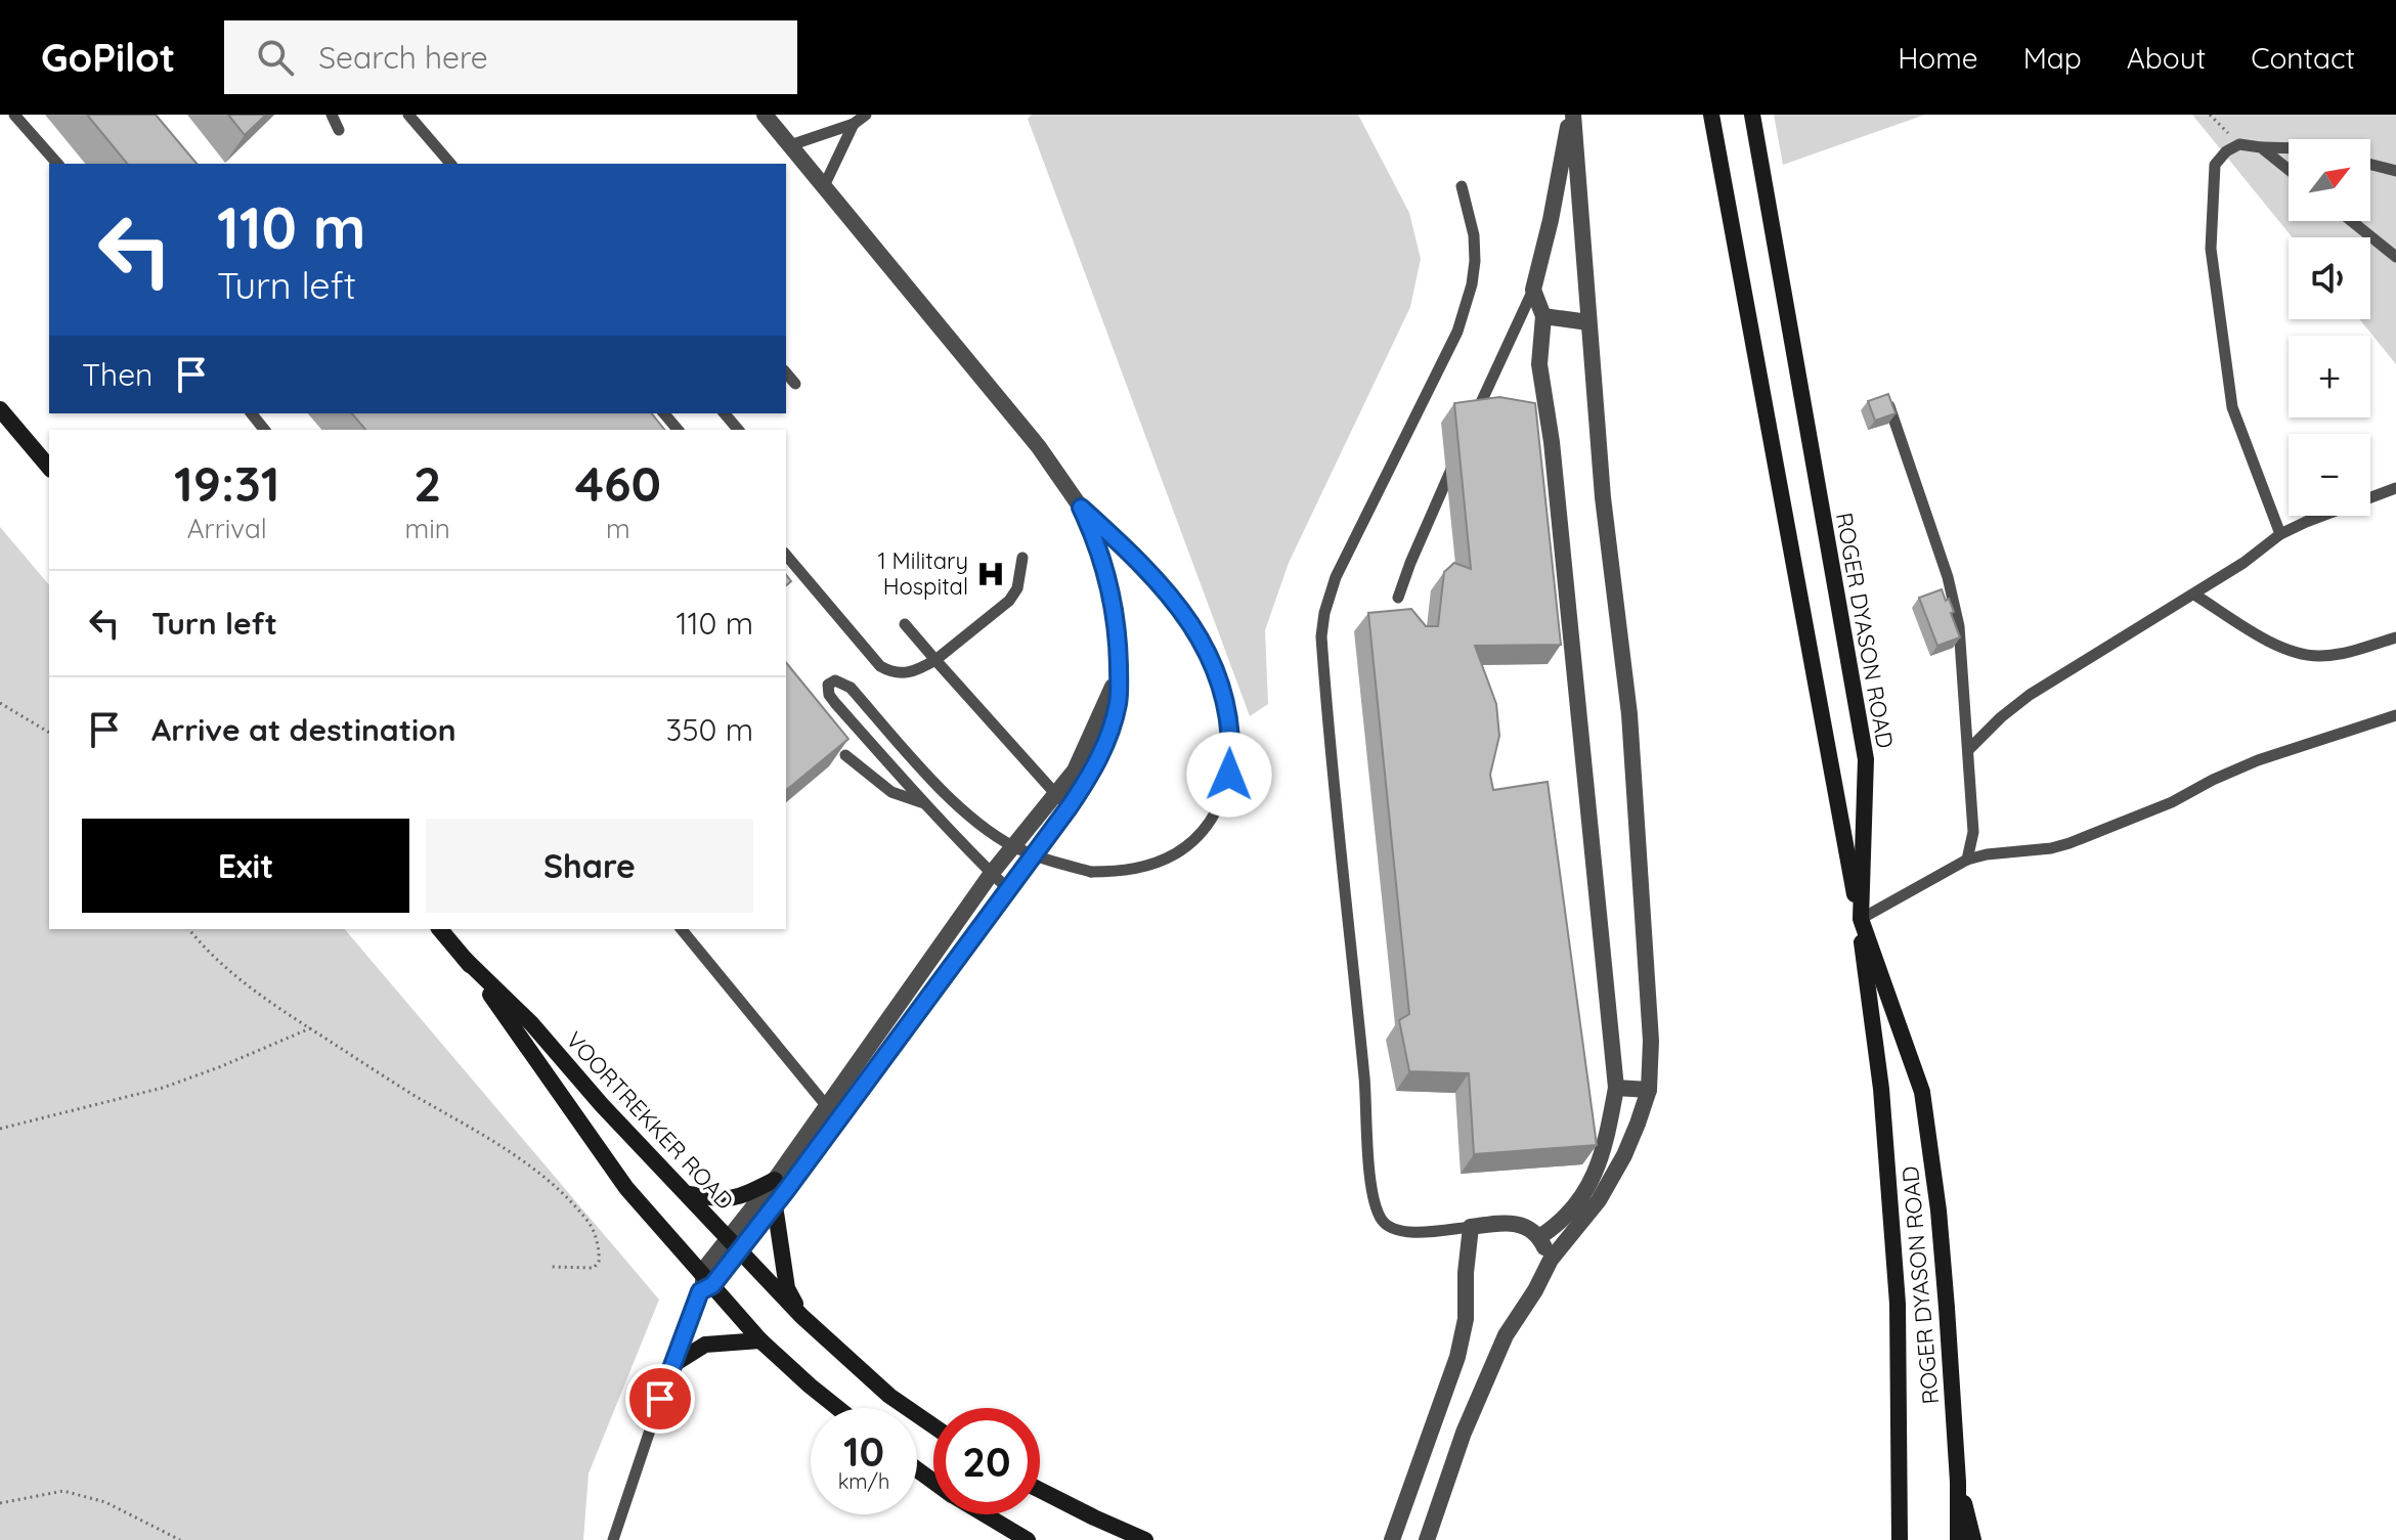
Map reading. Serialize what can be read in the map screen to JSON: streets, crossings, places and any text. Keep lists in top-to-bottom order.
{
  "streets": {
    "main road": ["ROGER DYASON ROAD", "VOORTREKKER ROAD"]
  },
  "places": {
    "hospital": ["1 Military Hospital"]
  },
  "north": "top right",
  "page": {
    "header": "GoPilot",
    "search": "Search here",
    "nav": [
      "Home",
      "Map",
      "About",
      "Contact"
    ],
    "map_buttons": ["+", "−"],
    "turn": ["110 m", "Turn left"],
    "then": "Then",
    "eta": [
      "19:31",
      "Arrival",
      "2",
      "min",
      "460",
      "m"
    ],
    "list": [
      {
        "name": "Turn left",
        "value": "110 m"
      },
      {
        "name": "Arrive at destination",
        "value": "350 m"
      }
    ],
    "buttons": ["Exit", "Share"],
    "speed": "10 km/h",
    "limit": "20"
  }
}
